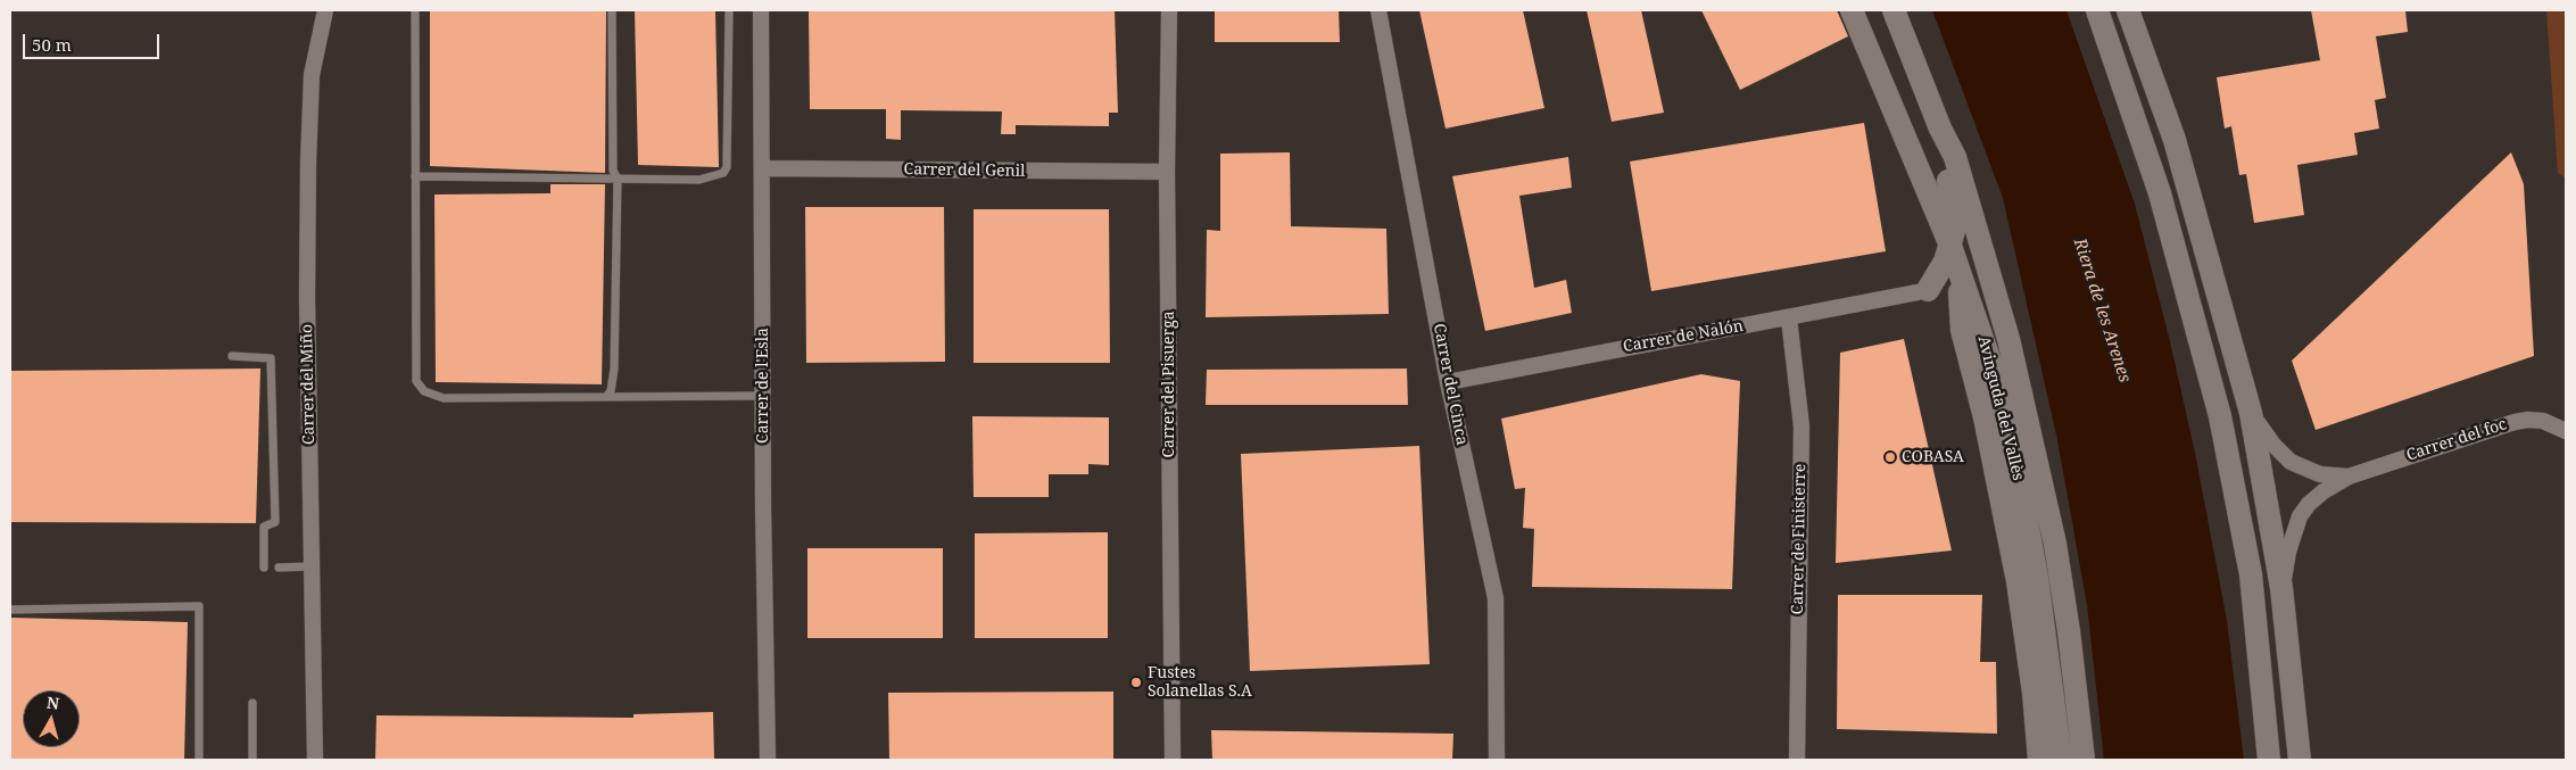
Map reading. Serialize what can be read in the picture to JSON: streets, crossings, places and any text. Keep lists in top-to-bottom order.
{
  "streets": {
    "main road": ["Avinguda del Vallès"],
    "street": [
      "Carrer del Genil",
      "Carrer de Nalón",
      "Carrer del Miño",
      "Carrer del Pisuerga",
      "Carrer del Cinca",
      "Carrer de l'Esla",
      "Carrer del foc",
      "Carrer de Finisterre"
    ]
  },
  "crossings": [
    ["Carrer del Genil", "Carrer del Pisuerga"],
    ["Carrer del Genil", "Carrer de l'Esla"],
    ["Carrer de Nalón", "Carrer del Cinca"],
    ["Carrer de Nalón", "Carrer de Finisterre"]
  ],
  "water": ["Riera de les Arenes"],
  "places": ["COBASA", "Fustes Solanellas S.A"],
  "scale_bar": "50 m",
  "north": "top"
}
